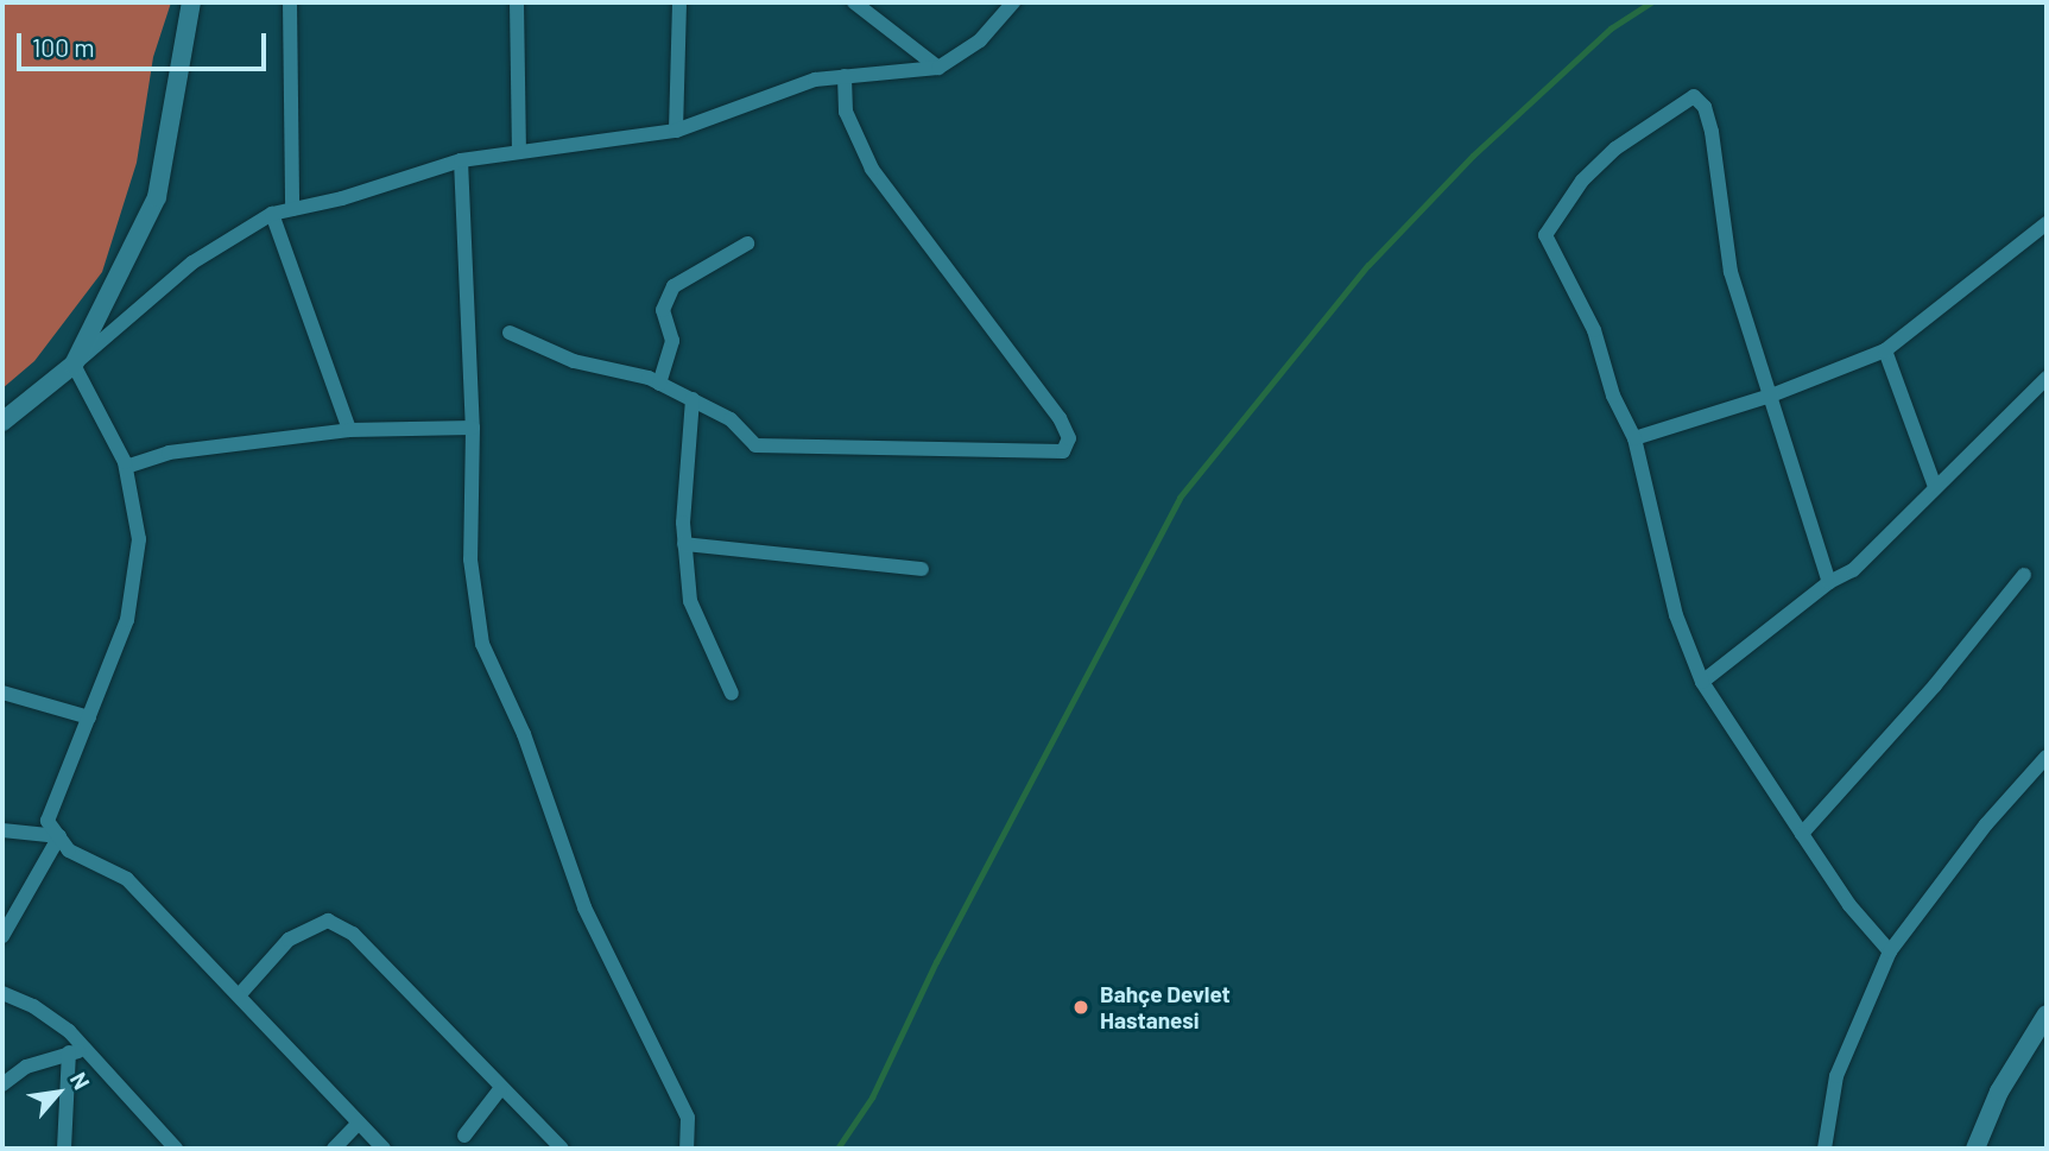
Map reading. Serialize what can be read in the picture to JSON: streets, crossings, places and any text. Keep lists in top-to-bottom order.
{
  "places": ["Bahçe Devlet Hastanesi"],
  "scale_bar": "100 m",
  "north": "top right"
}
